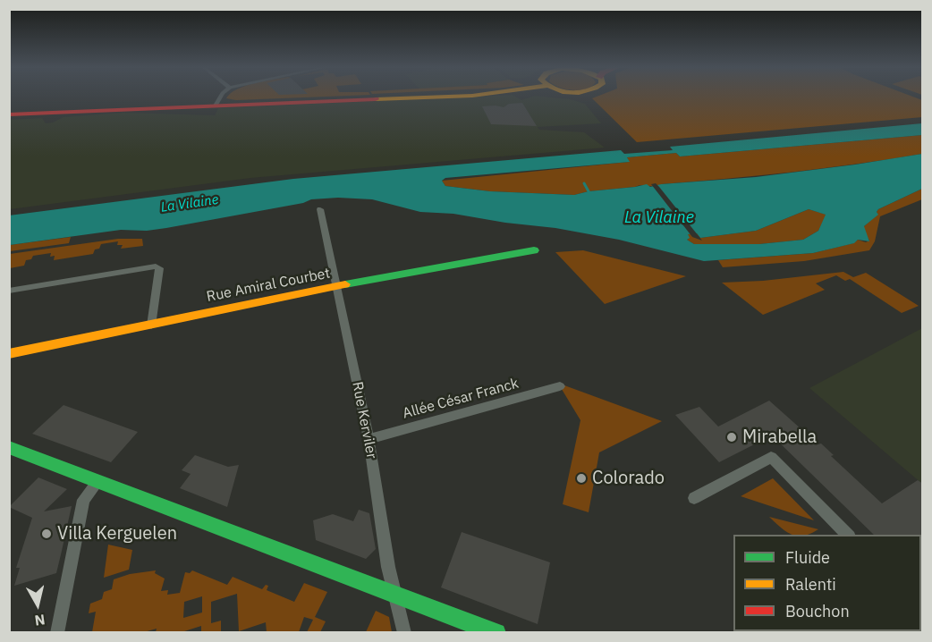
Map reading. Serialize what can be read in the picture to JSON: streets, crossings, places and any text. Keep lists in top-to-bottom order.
{
  "streets": {
    "main road": ["Rue Amiral Courbet"],
    "street": ["Allée César Franck", "Rue Kerviler"]
  },
  "crossings": [
    ["Rue Amiral Courbet", "Rue Kerviler"],
    ["Allée César Franck", "Rue Kerviler"]
  ],
  "water": ["La Vilaine"],
  "places": ["Mirabella", "Colorado", "Villa Kerguelen"],
  "legend": ["Fluide", "Ralenti", "Bouchon"],
  "north": "bottom"
}
